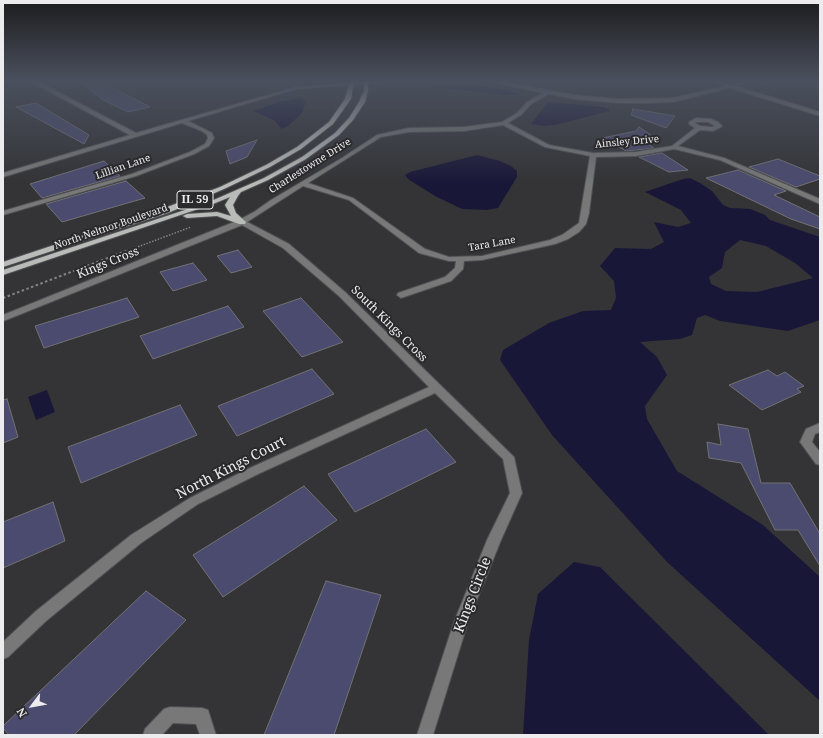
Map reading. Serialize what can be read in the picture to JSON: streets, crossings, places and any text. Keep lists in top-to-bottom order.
{
  "streets": {
    "main road": ["IL 59", "North Neltnor Boulevard"],
    "street": [
      "Ainsley Drive",
      "Charlestowne Drive",
      "Lillian Lane",
      "Tara Lane",
      "Kings Cross",
      "South Kings Cross",
      "North Kings Court",
      "Kings Circle"
    ]
  },
  "crossings": [
    ["Ainsley Drive", "Charlestowne Drive"],
    ["Ainsley Drive", "Tara Lane"],
    ["Charlestowne Drive", "Tara Lane"],
    ["Charlestowne Drive", "Kings Cross"],
    ["Charlestowne Drive", "South Kings Cross"],
    ["Kings Cross", "South Kings Cross"],
    ["South Kings Cross", "North Kings Court"],
    ["South Kings Cross", "Kings Circle"]
  ],
  "north": "bottom left"
}
